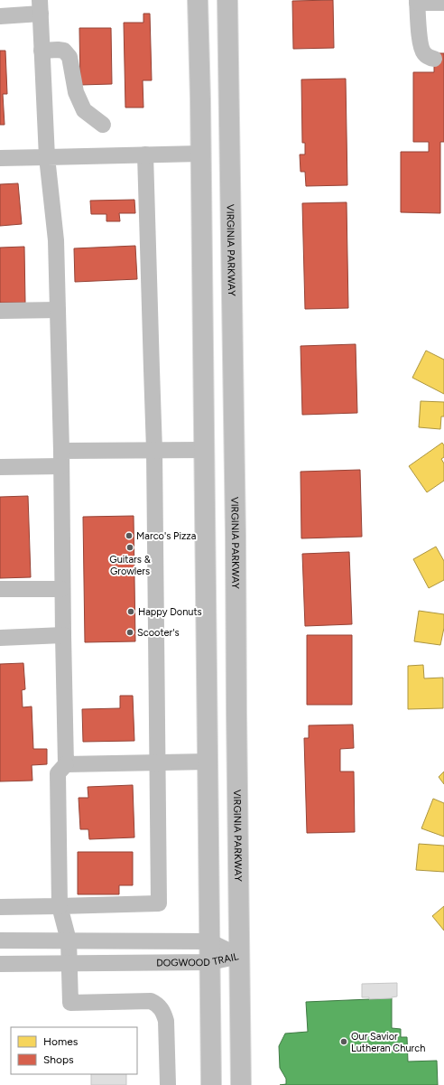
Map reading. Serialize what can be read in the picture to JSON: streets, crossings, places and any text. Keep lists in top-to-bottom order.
{
  "streets": {
    "main road": ["VIRGINIA PARKWAY"],
    "street": ["DOGWOOD TRAIL"]
  },
  "crossings": [
    ["VIRGINIA PARKWAY", "DOGWOOD TRAIL"]
  ],
  "places": [
    "Marco's Pizza",
    "Guitars & Growlers",
    "Happy Donuts",
    "Scooter's",
    "Our Savior Lutheran Church"
  ],
  "legend": ["Homes", "Shops"]
}
